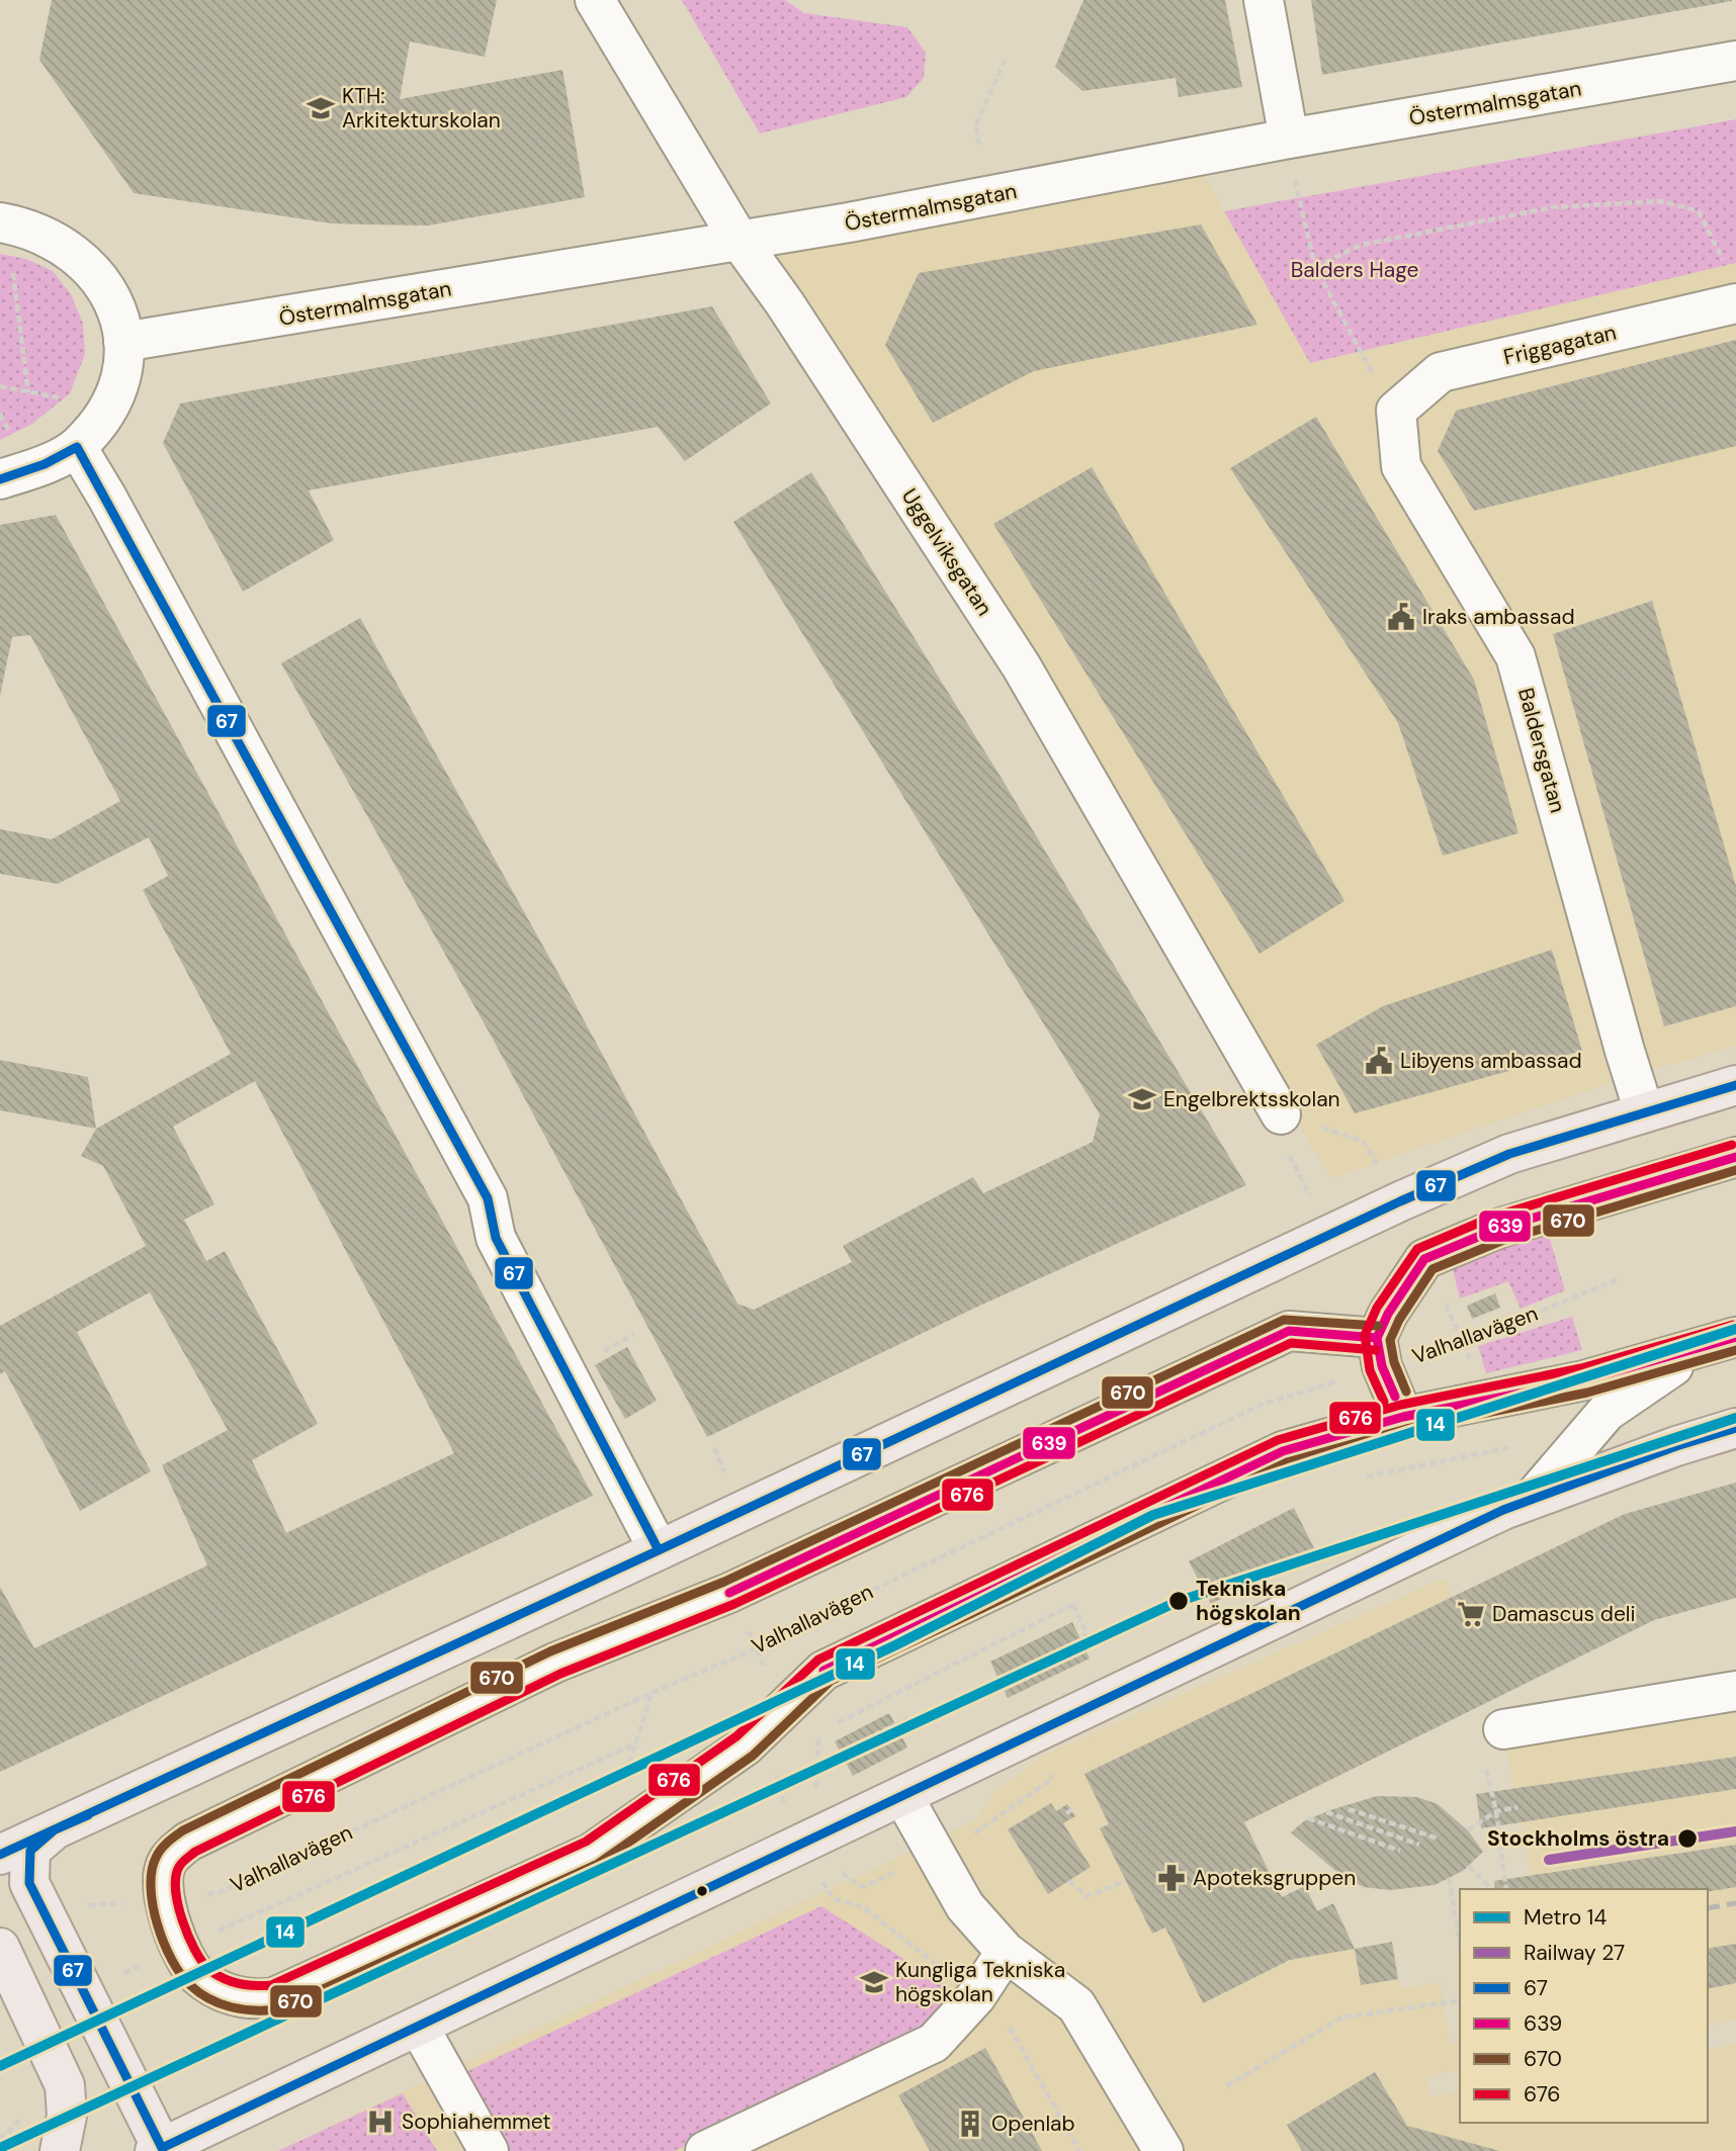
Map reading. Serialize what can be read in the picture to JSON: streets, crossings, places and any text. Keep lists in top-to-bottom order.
{
  "streets": {
    "street": [
      "Östermalmsgatan",
      "Friggagatan",
      "Uggelviksgatan",
      "Baldersgatan"
    ],
    "path": ["Valhallavägen"]
  },
  "crossings": [
    ["Östermalmsgatan", "Uggelviksgatan"],
    ["Friggagatan", "Baldersgatan"]
  ],
  "parks": ["Balders Hage"],
  "places": {
    "school or university": ["KTH: Arkitekturskolan", "Engelbrektsskolan", "Kungliga Tekniska högskolan"],
    "public building": ["Iraks ambassad", "Libyens ambassad"],
    "other": ["Tekniska högskolan", "Stockholms östra"],
    "supermarket": ["Damascus deli"],
    "pharmacy": ["Apoteksgruppen"],
    "hospital": ["Sophiahemmet"],
    "building": ["Openlab"]
  },
  "lines": [
    "transit line 67",
    "transit line 676",
    "transit line 639",
    "transit line 670",
    "metro line 14",
    "rail line 27"
  ],
  "legend": [
    "Metro 14",
    "Railway 27",
    "67",
    "639",
    "670",
    "676"
  ]
}
